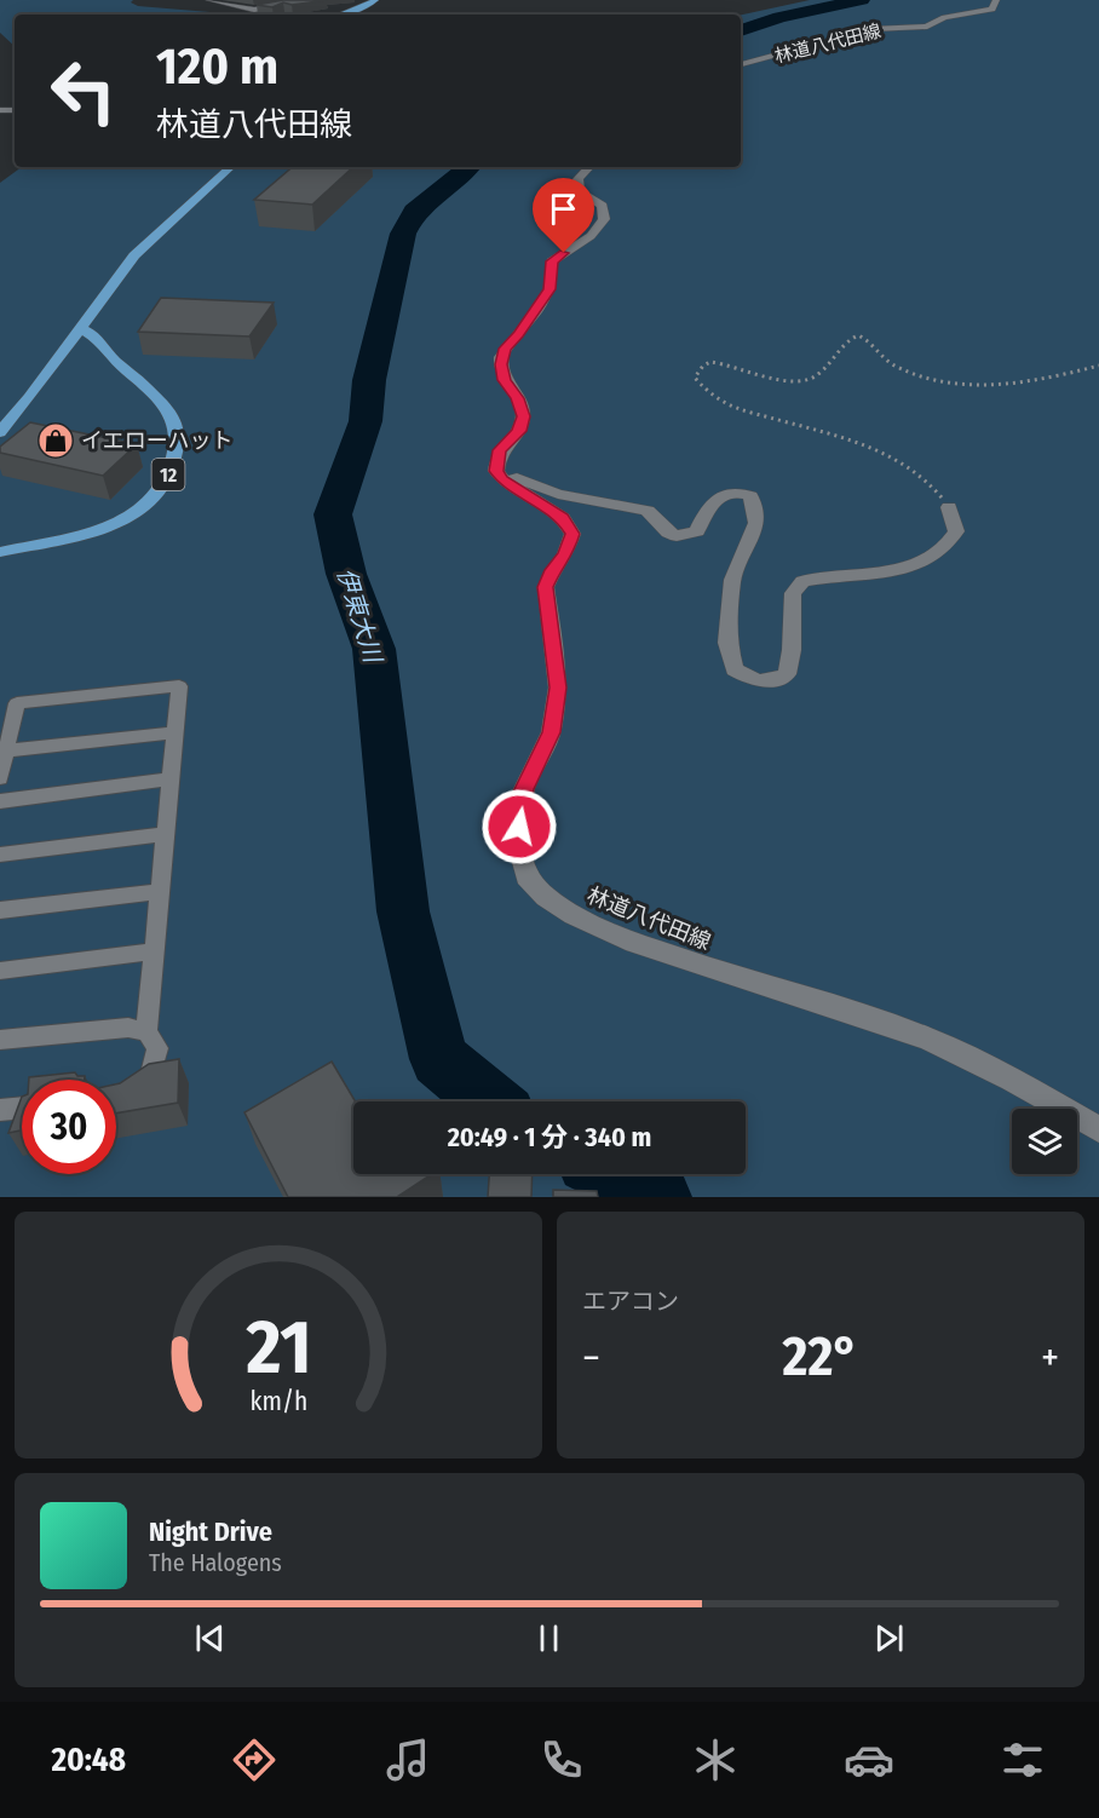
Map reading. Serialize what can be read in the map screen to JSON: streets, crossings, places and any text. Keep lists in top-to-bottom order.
{
  "streets": {
    "main road": ["12"],
    "street": ["林道八代田線"]
  },
  "water": ["伊東大川"],
  "places": {
    "shop": ["イエローハット"]
  },
  "page": {
    "turn": ["120 m", "林道八代田線"],
    "limit": "30",
    "trip": "20:49 · 1 分 · 340 m",
    "tile": "エアコン",
    "heat": ["−", "22°", "+"],
    "song": ["Night Drive", "The Halogens"],
    "tabs": "20:48",
    "gauge": ["21", "km/h"]
  }
}
